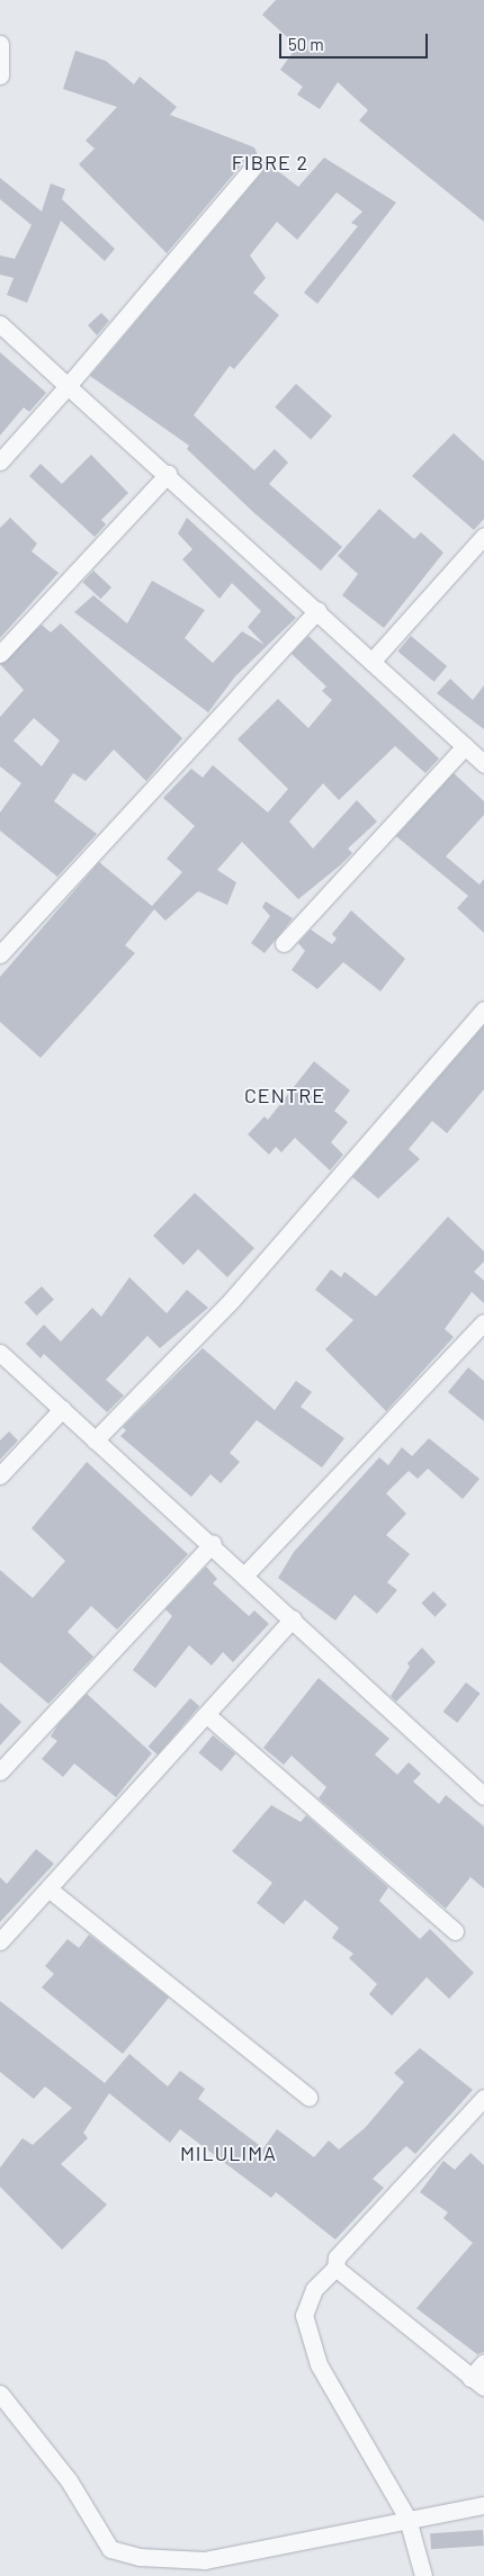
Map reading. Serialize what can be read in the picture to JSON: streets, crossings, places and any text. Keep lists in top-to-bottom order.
{
  "districts": ["FIBRE 2", "CENTRE", "MILULIMA"],
  "scale_bar": "50 m"
}
